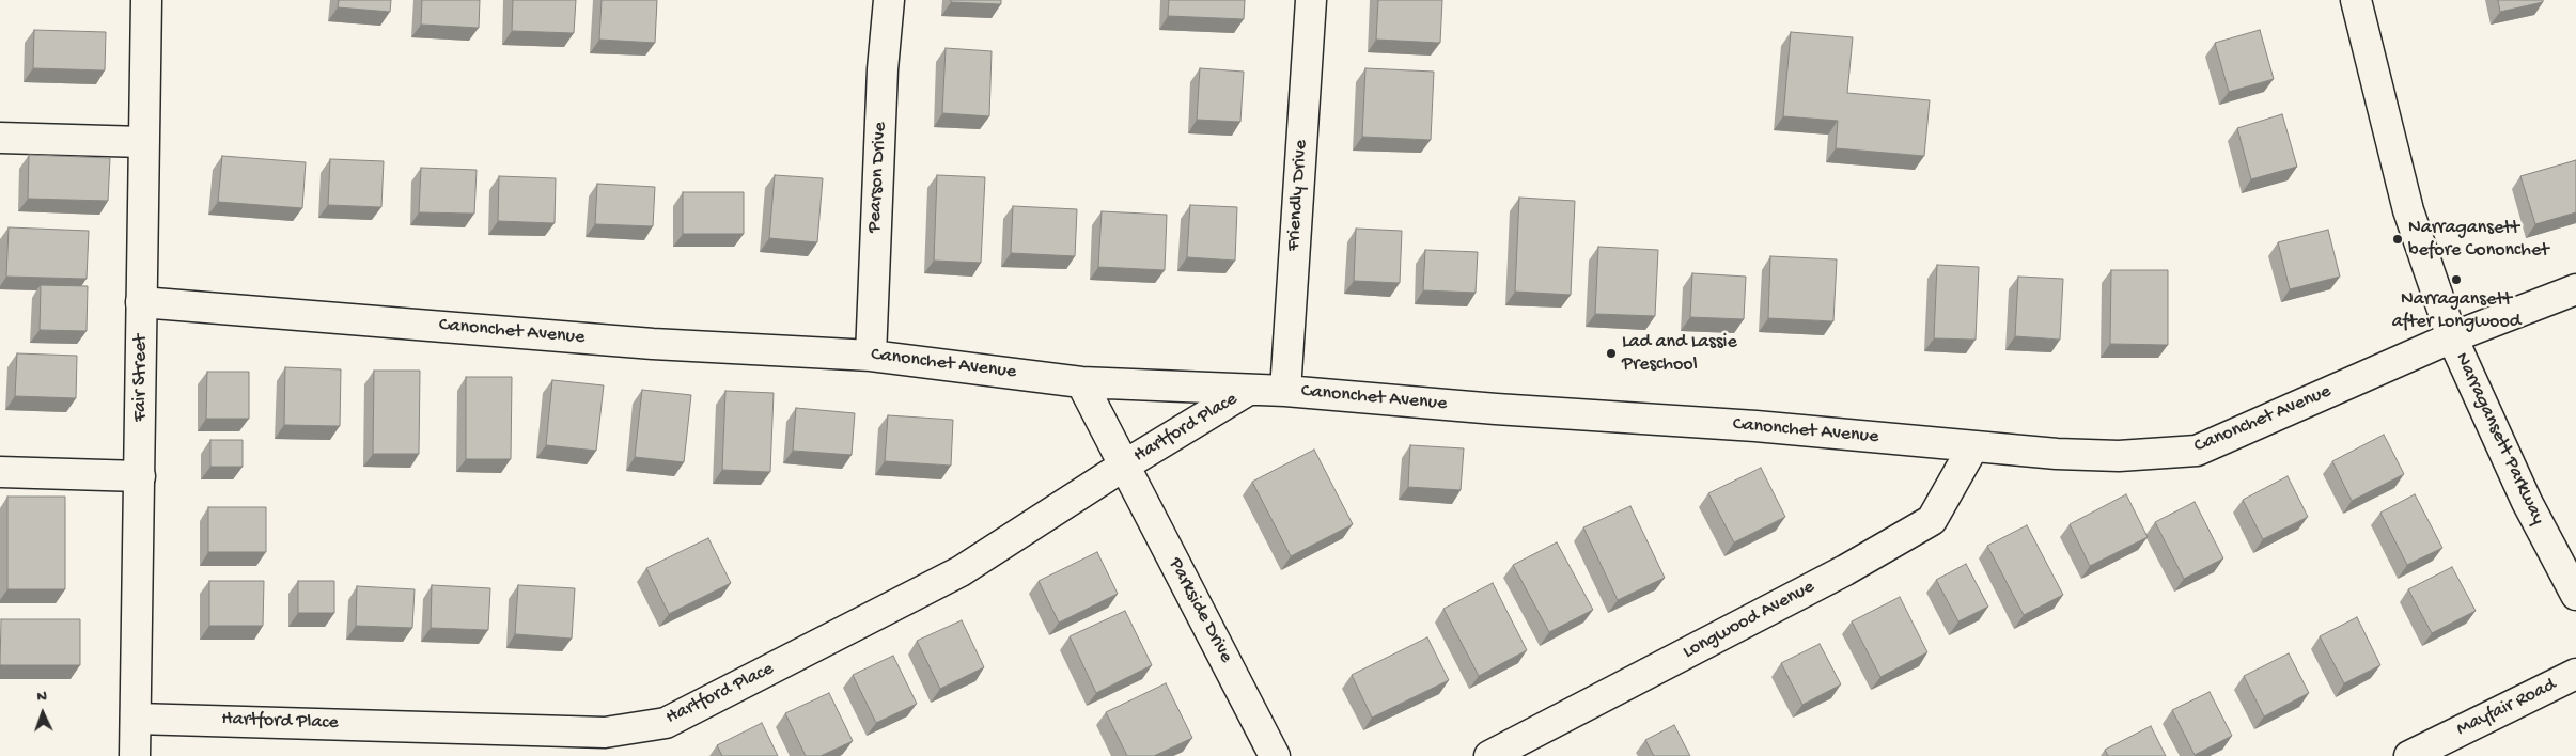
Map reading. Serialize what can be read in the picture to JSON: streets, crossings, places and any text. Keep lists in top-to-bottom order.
{
  "streets": {
    "street": [
      "Pearson Drive",
      "Friendly Drive",
      "Canonchet Avenue",
      "Fair Street",
      "Hartford Place",
      "Narragansett Parkway",
      "Parkside Drive",
      "Longwood Avenue",
      "Mayfair Road"
    ]
  },
  "crossings": [
    ["Pearson Drive", "Canonchet Avenue"],
    ["Friendly Drive", "Canonchet Avenue"],
    ["Canonchet Avenue", "Fair Street"],
    ["Canonchet Avenue", "Hartford Place"],
    ["Canonchet Avenue", "Narragansett Parkway"],
    ["Canonchet Avenue", "Longwood Avenue"],
    ["Fair Street", "Hartford Place"],
    ["Hartford Place", "Parkside Drive"]
  ],
  "places": ["Narragansett before Cononchet", "Narragansett after Longwood", "Lad and Lassie Preschool"],
  "north": "top"
}
